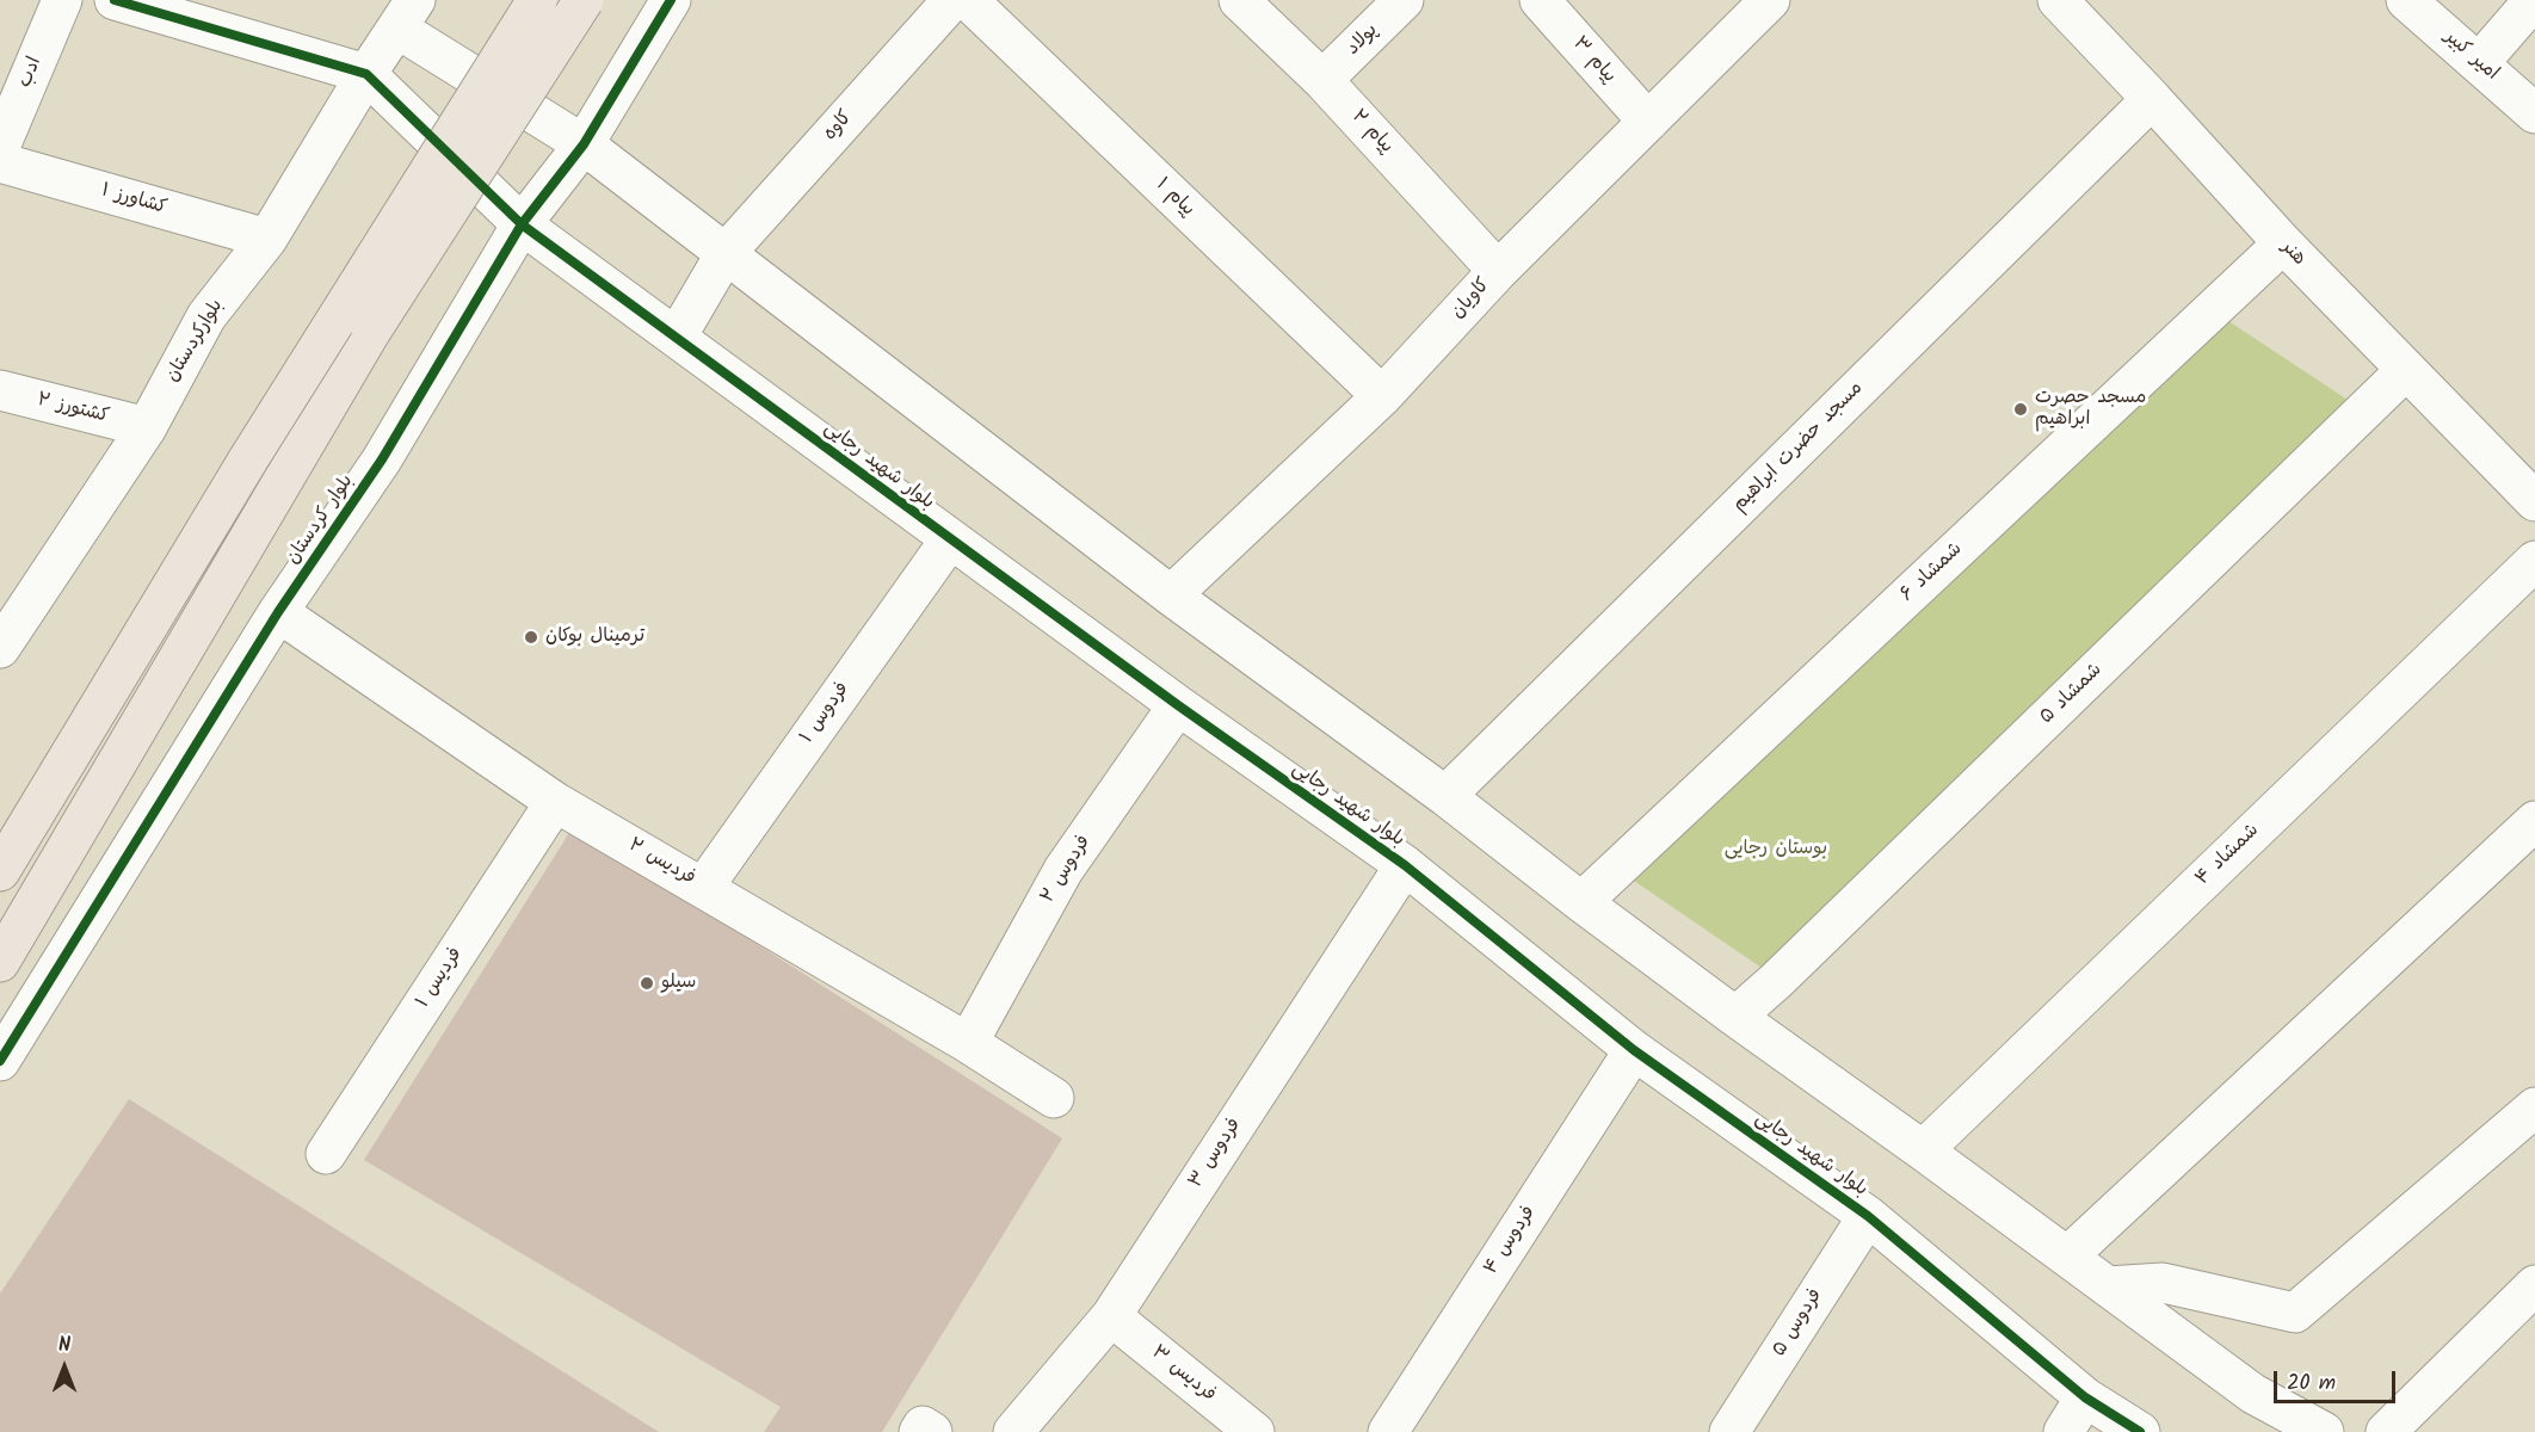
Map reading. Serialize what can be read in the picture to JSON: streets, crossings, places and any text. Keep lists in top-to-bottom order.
{
  "streets": {
    "street": [
      "پولاد",
      "امیر کبیر",
      "پیام ۳",
      "ادب",
      "کاوه",
      "پیام ۲",
      "پیام ۱",
      "کشاورز ۱",
      "هنر",
      "کاویان",
      "بلوارکردستان",
      "کشتورز ۲",
      "مسجد حضرت ابراهیم",
      "بلوار شهید رجایی",
      "بلوار کردستان",
      "شمشاد ۶",
      "شمشاد ۵",
      "فردوس ۱",
      "شمشاد ۴",
      "فردیس ۲",
      "فردوس ۲",
      "فردیس ۱",
      "فردوس ۳",
      "فردوس ۴",
      "فردوس ۵",
      "فردیس ۳"
    ]
  },
  "crossings": [
    ["پولاد", "پیام ۲"],
    ["پیام ۳", "کاویان"],
    ["کاوه", "بلوار شهید رجایی"],
    ["پیام ۲", "کاویان"],
    ["پیام ۱", "کاویان"],
    ["کشاورز ۱", "بلوارکردستان"],
    ["هنر", "مسجد حضرت ابراهیم"],
    ["هنر", "شمشاد ۶"],
    ["هنر", "شمشاد ۵"],
    ["بلوارکردستان", "کشتورز ۲"],
    ["بلوارکردستان", "بلوار شهید رجایی"],
    ["بلوار شهید رجایی", "بلوار کردستان"],
    ["بلوار شهید رجایی", "فردوس ۱"],
    ["بلوار شهید رجایی", "فردوس ۲"],
    ["بلوار شهید رجایی", "فردوس ۳"],
    ["بلوار شهید رجایی", "فردوس ۴"],
    ["بلوار شهید رجایی", "فردوس ۵"],
    ["بلوار کردستان", "فردیس ۲"],
    ["فردوس ۱", "فردیس ۲"],
    ["فردیس ۲", "فردوس ۲"],
    ["فردیس ۲", "فردیس ۱"],
    ["فردوس ۳", "فردیس ۳"]
  ],
  "parks": ["بوستان رجایی"],
  "places": ["مسجد حصرت ابراهیم", "ترمینال بوکان", "سیلو"],
  "scale_bar": "20 m",
  "north": "top"
}
